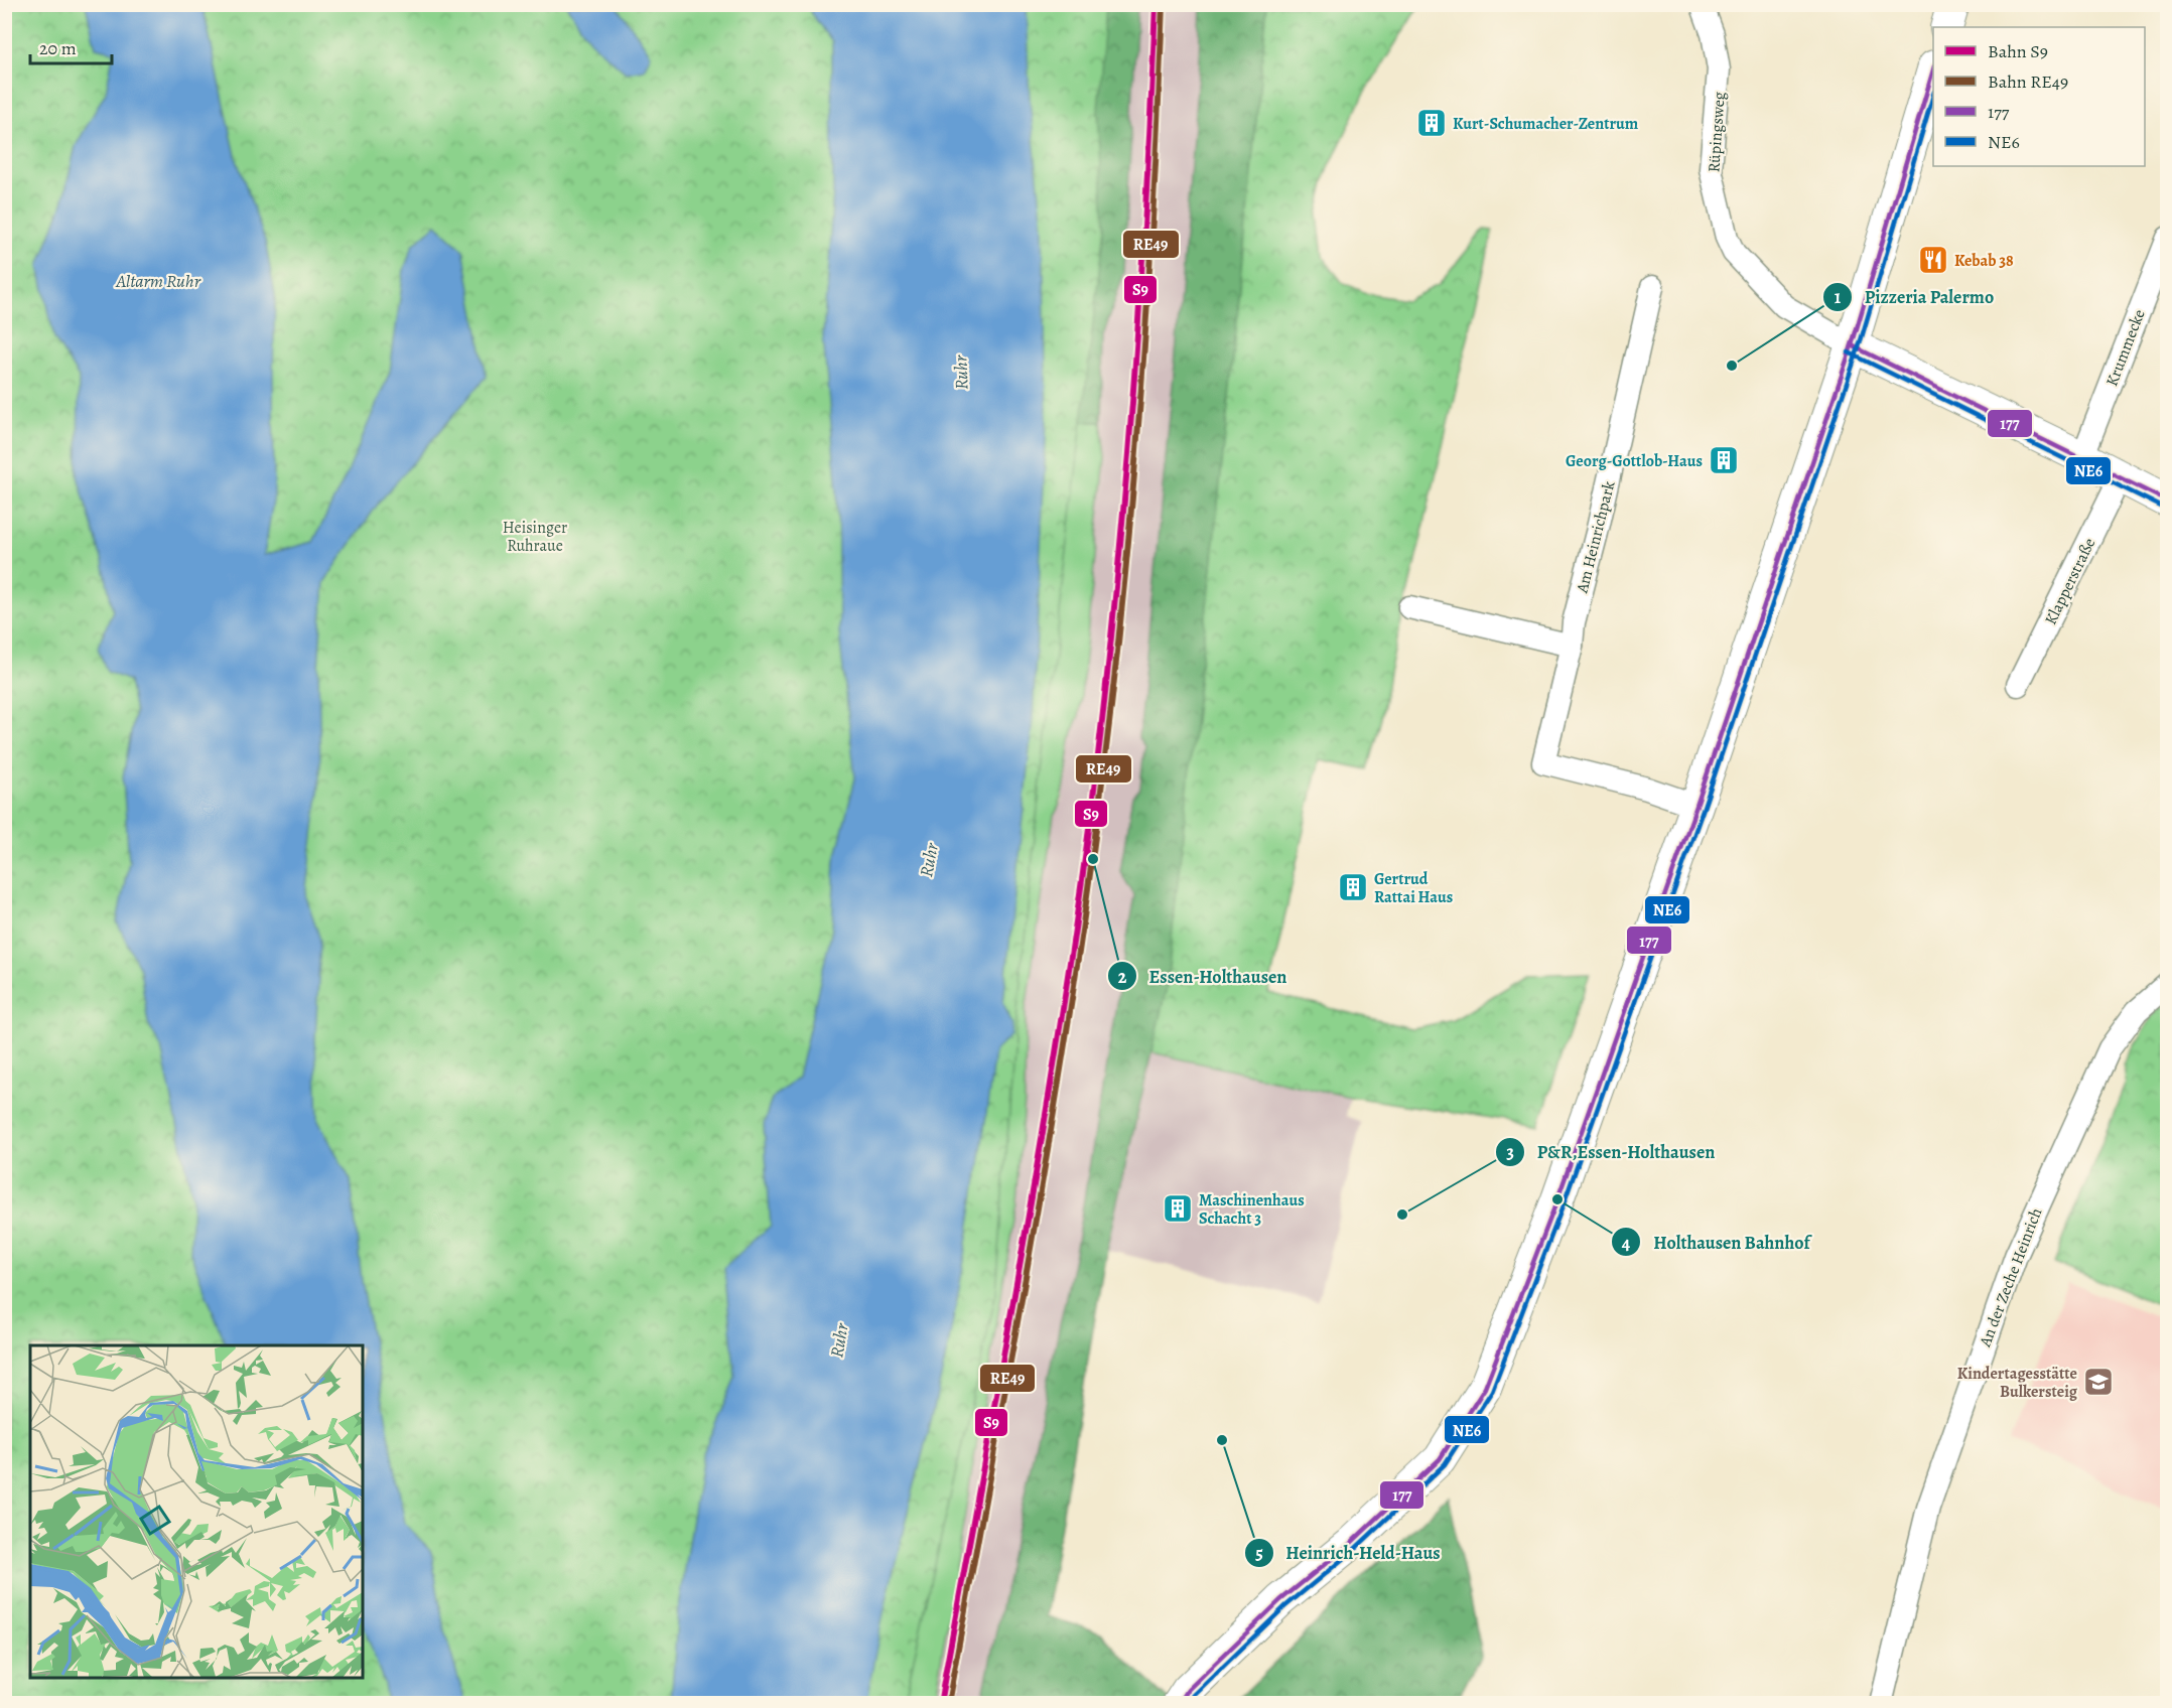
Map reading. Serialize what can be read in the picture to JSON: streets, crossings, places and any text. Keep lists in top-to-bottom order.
{
  "streets": {
    "street": [
      "Rüpingsweg",
      "Krummecke",
      "Am Heinrichpark",
      "Klapperstraße",
      "An der Zeche Heinrich"
    ]
  },
  "water": ["Altarm Ruhr", "Ruhr"],
  "parks": ["Heisinger Ruhraue"],
  "places": {
    "building": [
      "Kurt-Schumacher-Zentrum",
      "Georg-Gottlob-Haus",
      "Gertrud Rattai Haus",
      "Maschinenhaus Schacht 3"
    ],
    "restaurant": ["Kebab 38"],
    "other": [
      "Pizzeria Palermo",
      "Essen-Holthausen",
      "Holthausen Bahnhof",
      "P&R,Essen-Holthausen",
      "Heinrich-Held-Haus"
    ],
    "school or university": ["Kindertagesstätte Bulkersteig"]
  },
  "lines": [
    "rail line S9",
    "rail line RE49",
    "transit line 177",
    "transit line NE6"
  ],
  "legend": [
    "Bahn S9",
    "Bahn RE49",
    "177",
    "NE6"
  ],
  "scale_bar": "20 m"
}
